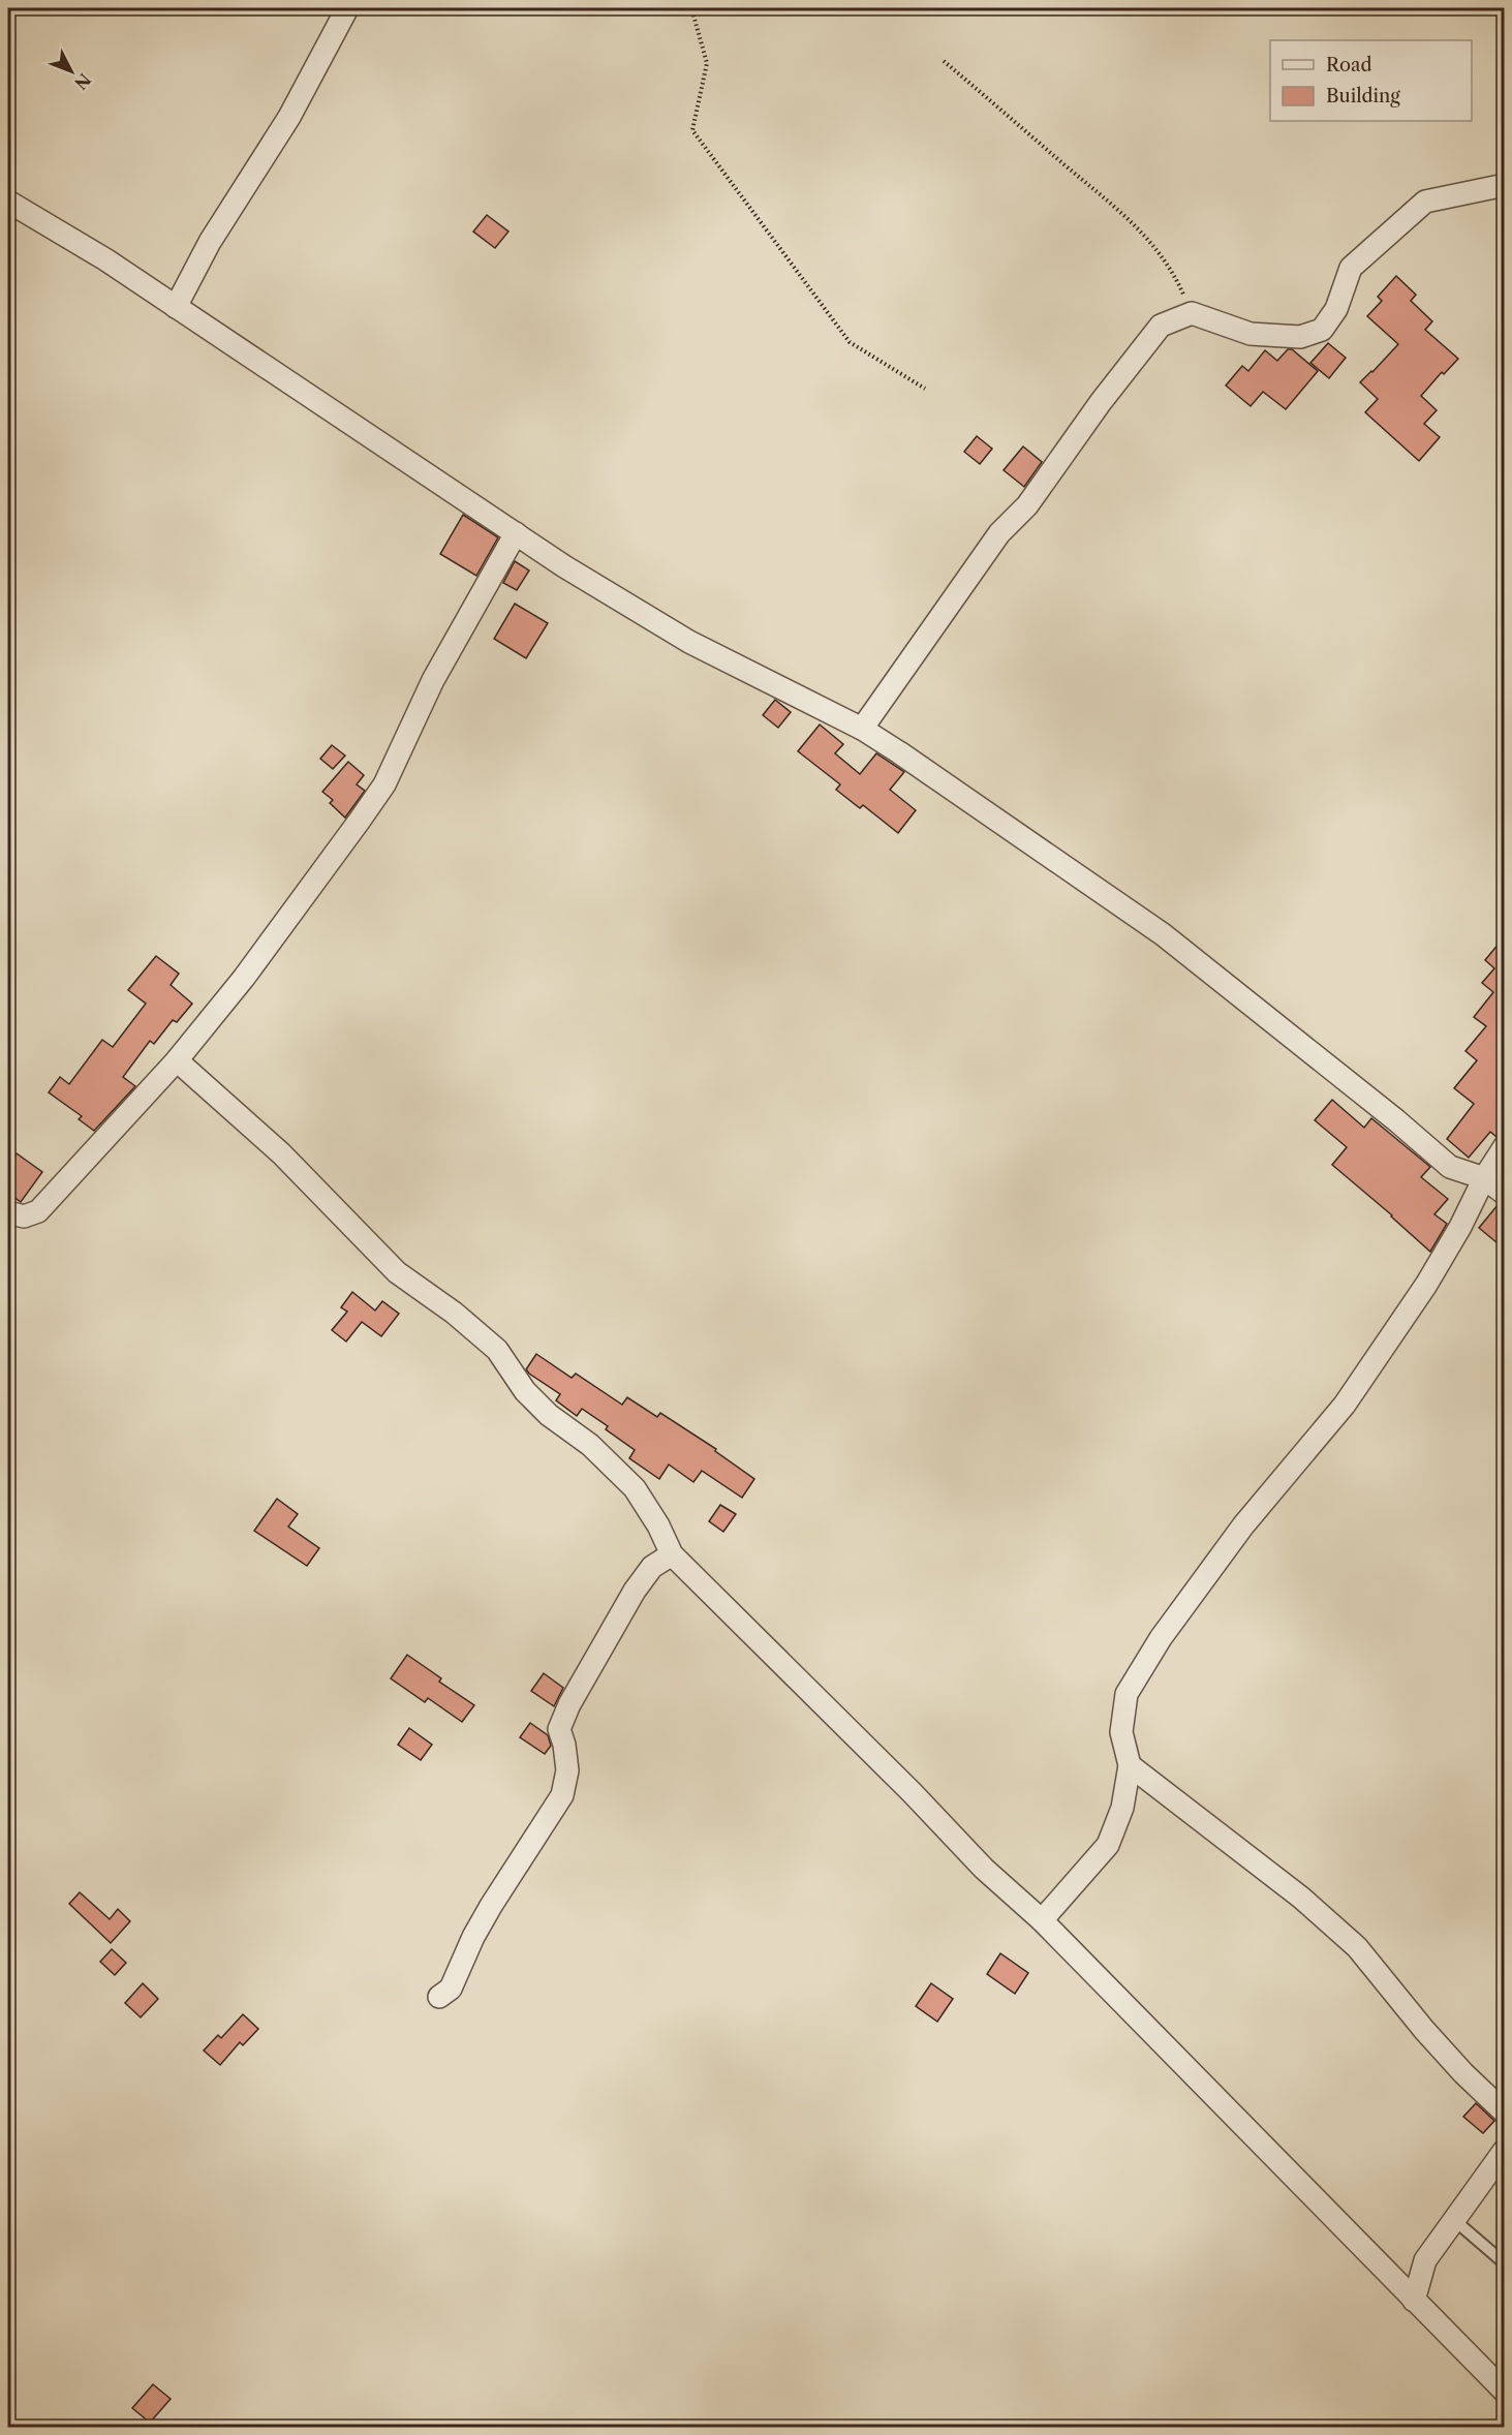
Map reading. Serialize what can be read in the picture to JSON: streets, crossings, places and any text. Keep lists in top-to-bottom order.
{
  "legend": ["Road", "Building"],
  "north": "bottom right"
}
